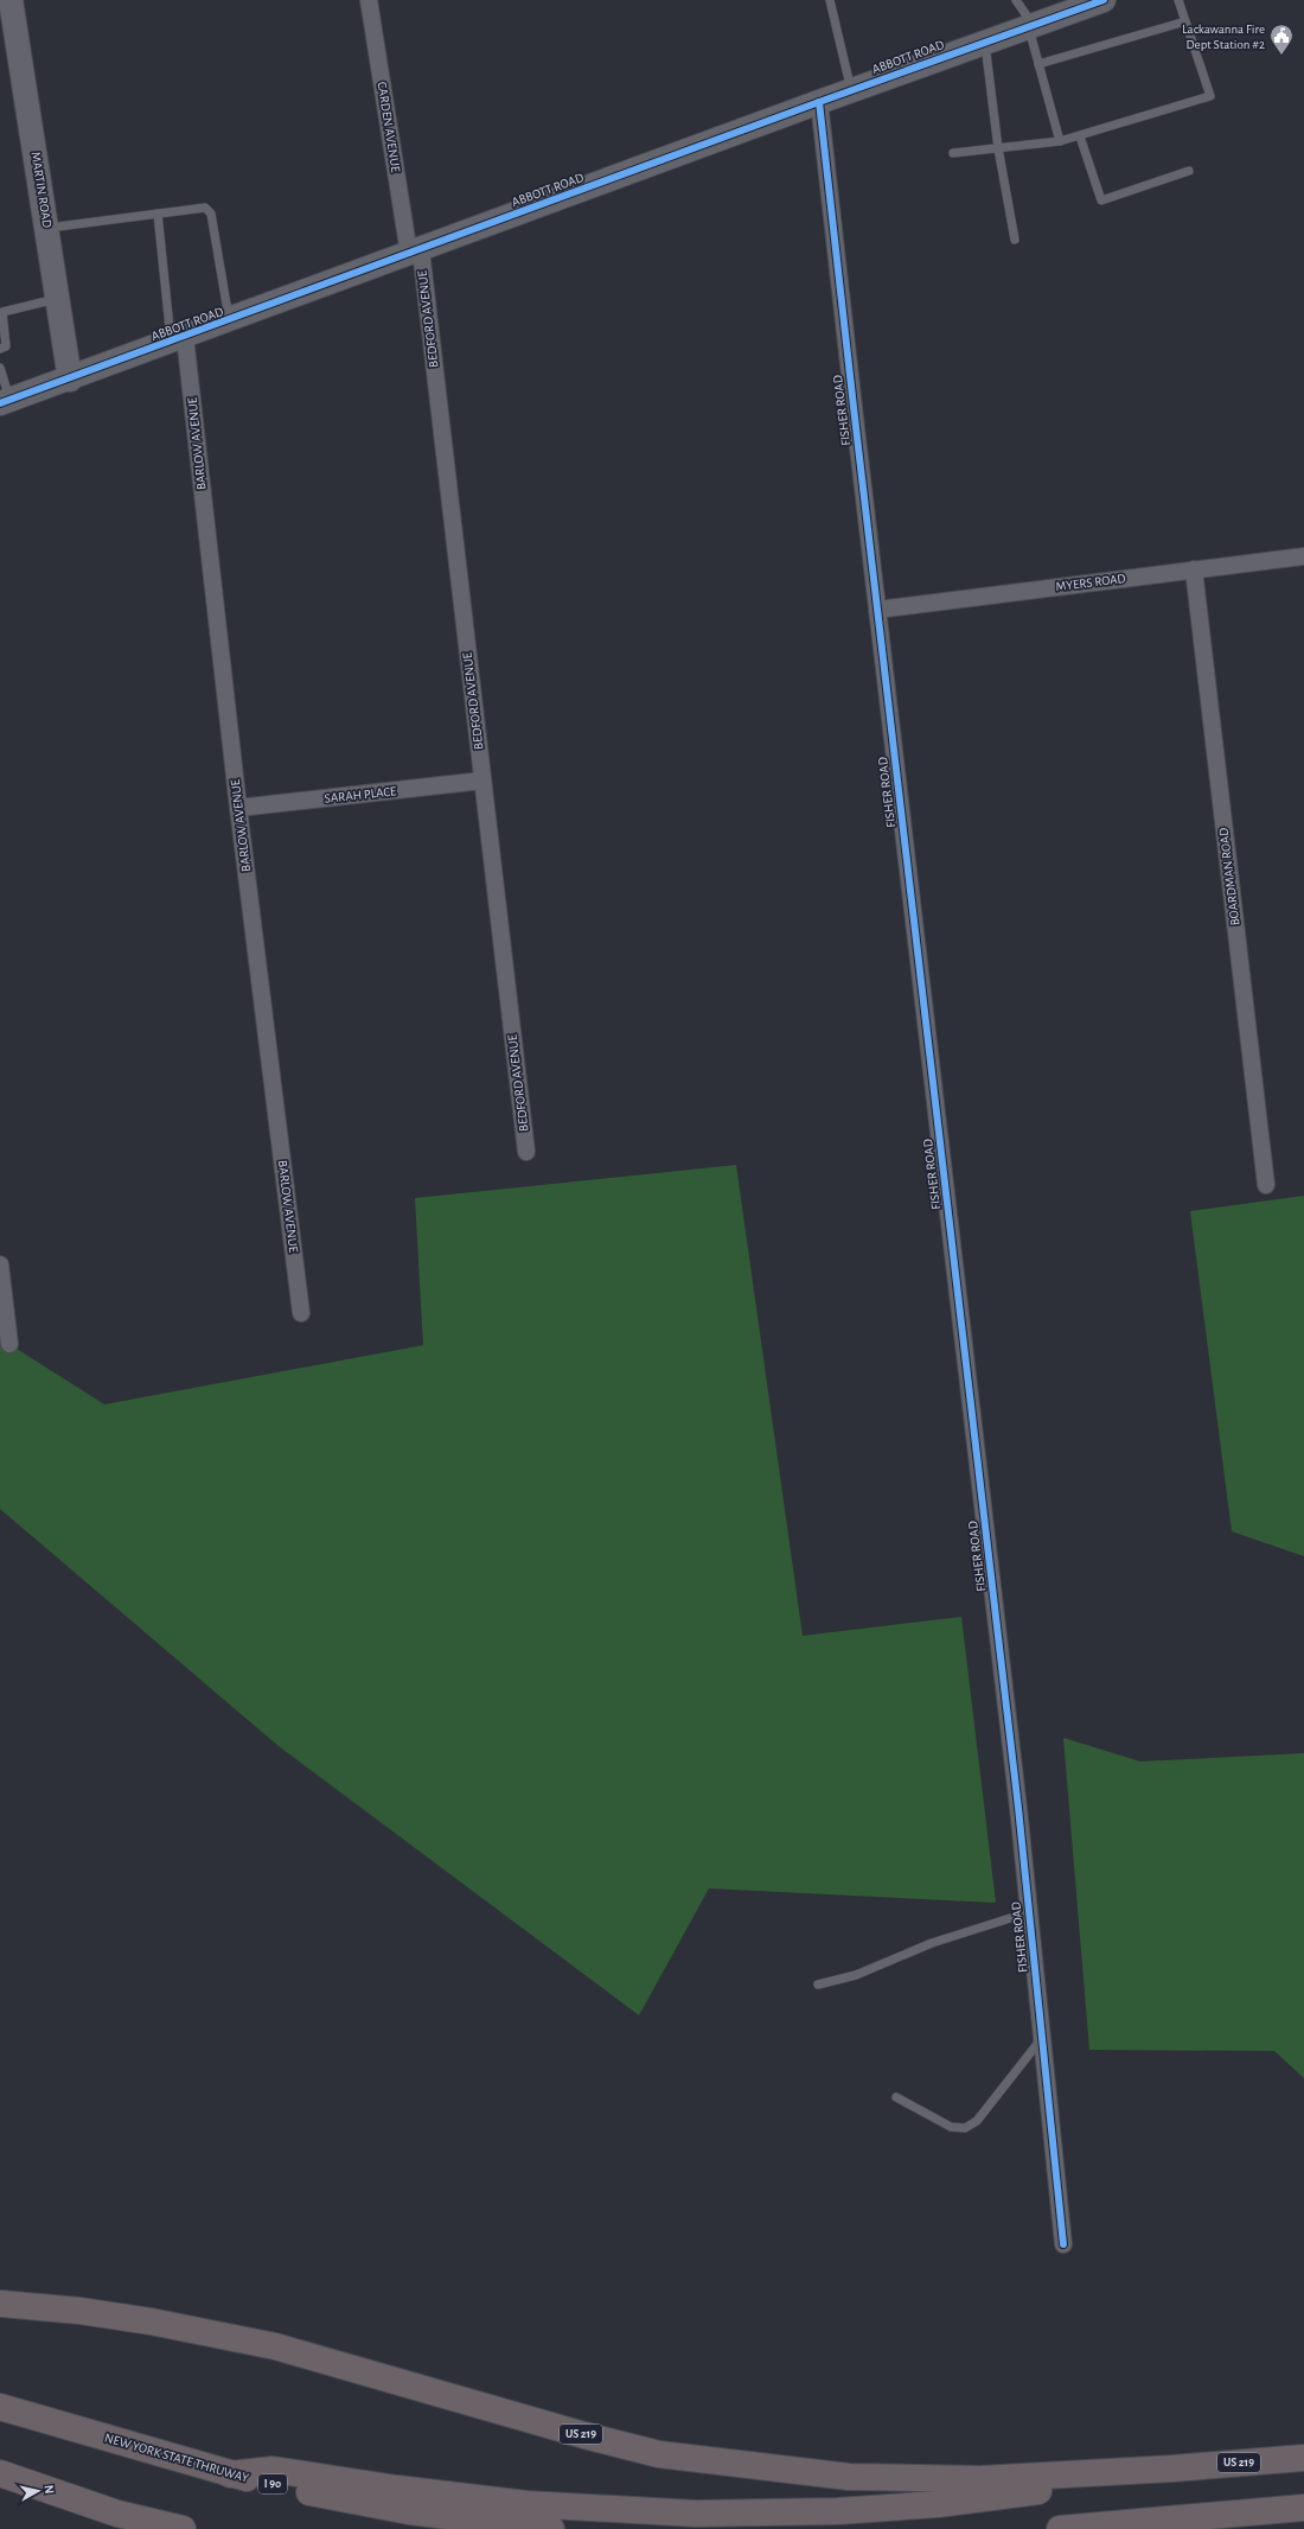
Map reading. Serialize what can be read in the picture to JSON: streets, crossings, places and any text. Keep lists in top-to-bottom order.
{
  "streets": {
    "highway": ["US 219", "NEW YORK STATE THRUWAY", "I 90"],
    "street": [
      "ABBOTT ROAD",
      "CARDEN AVENUE",
      "MARTIN ROAD",
      "BEDFORD AVENUE",
      "FISHER ROAD",
      "BARLOW AVENUE",
      "MYERS ROAD",
      "SARAH PLACE",
      "BOARDMAN ROAD"
    ]
  },
  "crossings": [
    ["ABBOTT ROAD", "CARDEN AVENUE"],
    ["ABBOTT ROAD", "MARTIN ROAD"],
    ["ABBOTT ROAD", "BEDFORD AVENUE"],
    ["ABBOTT ROAD", "FISHER ROAD"],
    ["ABBOTT ROAD", "BARLOW AVENUE"],
    ["CARDEN AVENUE", "BEDFORD AVENUE"],
    ["BEDFORD AVENUE", "SARAH PLACE"],
    ["FISHER ROAD", "MYERS ROAD"],
    ["BARLOW AVENUE", "SARAH PLACE"],
    ["MYERS ROAD", "BOARDMAN ROAD"]
  ],
  "places": {
    "public building": ["Lackawanna Fire Dept Station #2"]
  },
  "north": "right"
}
